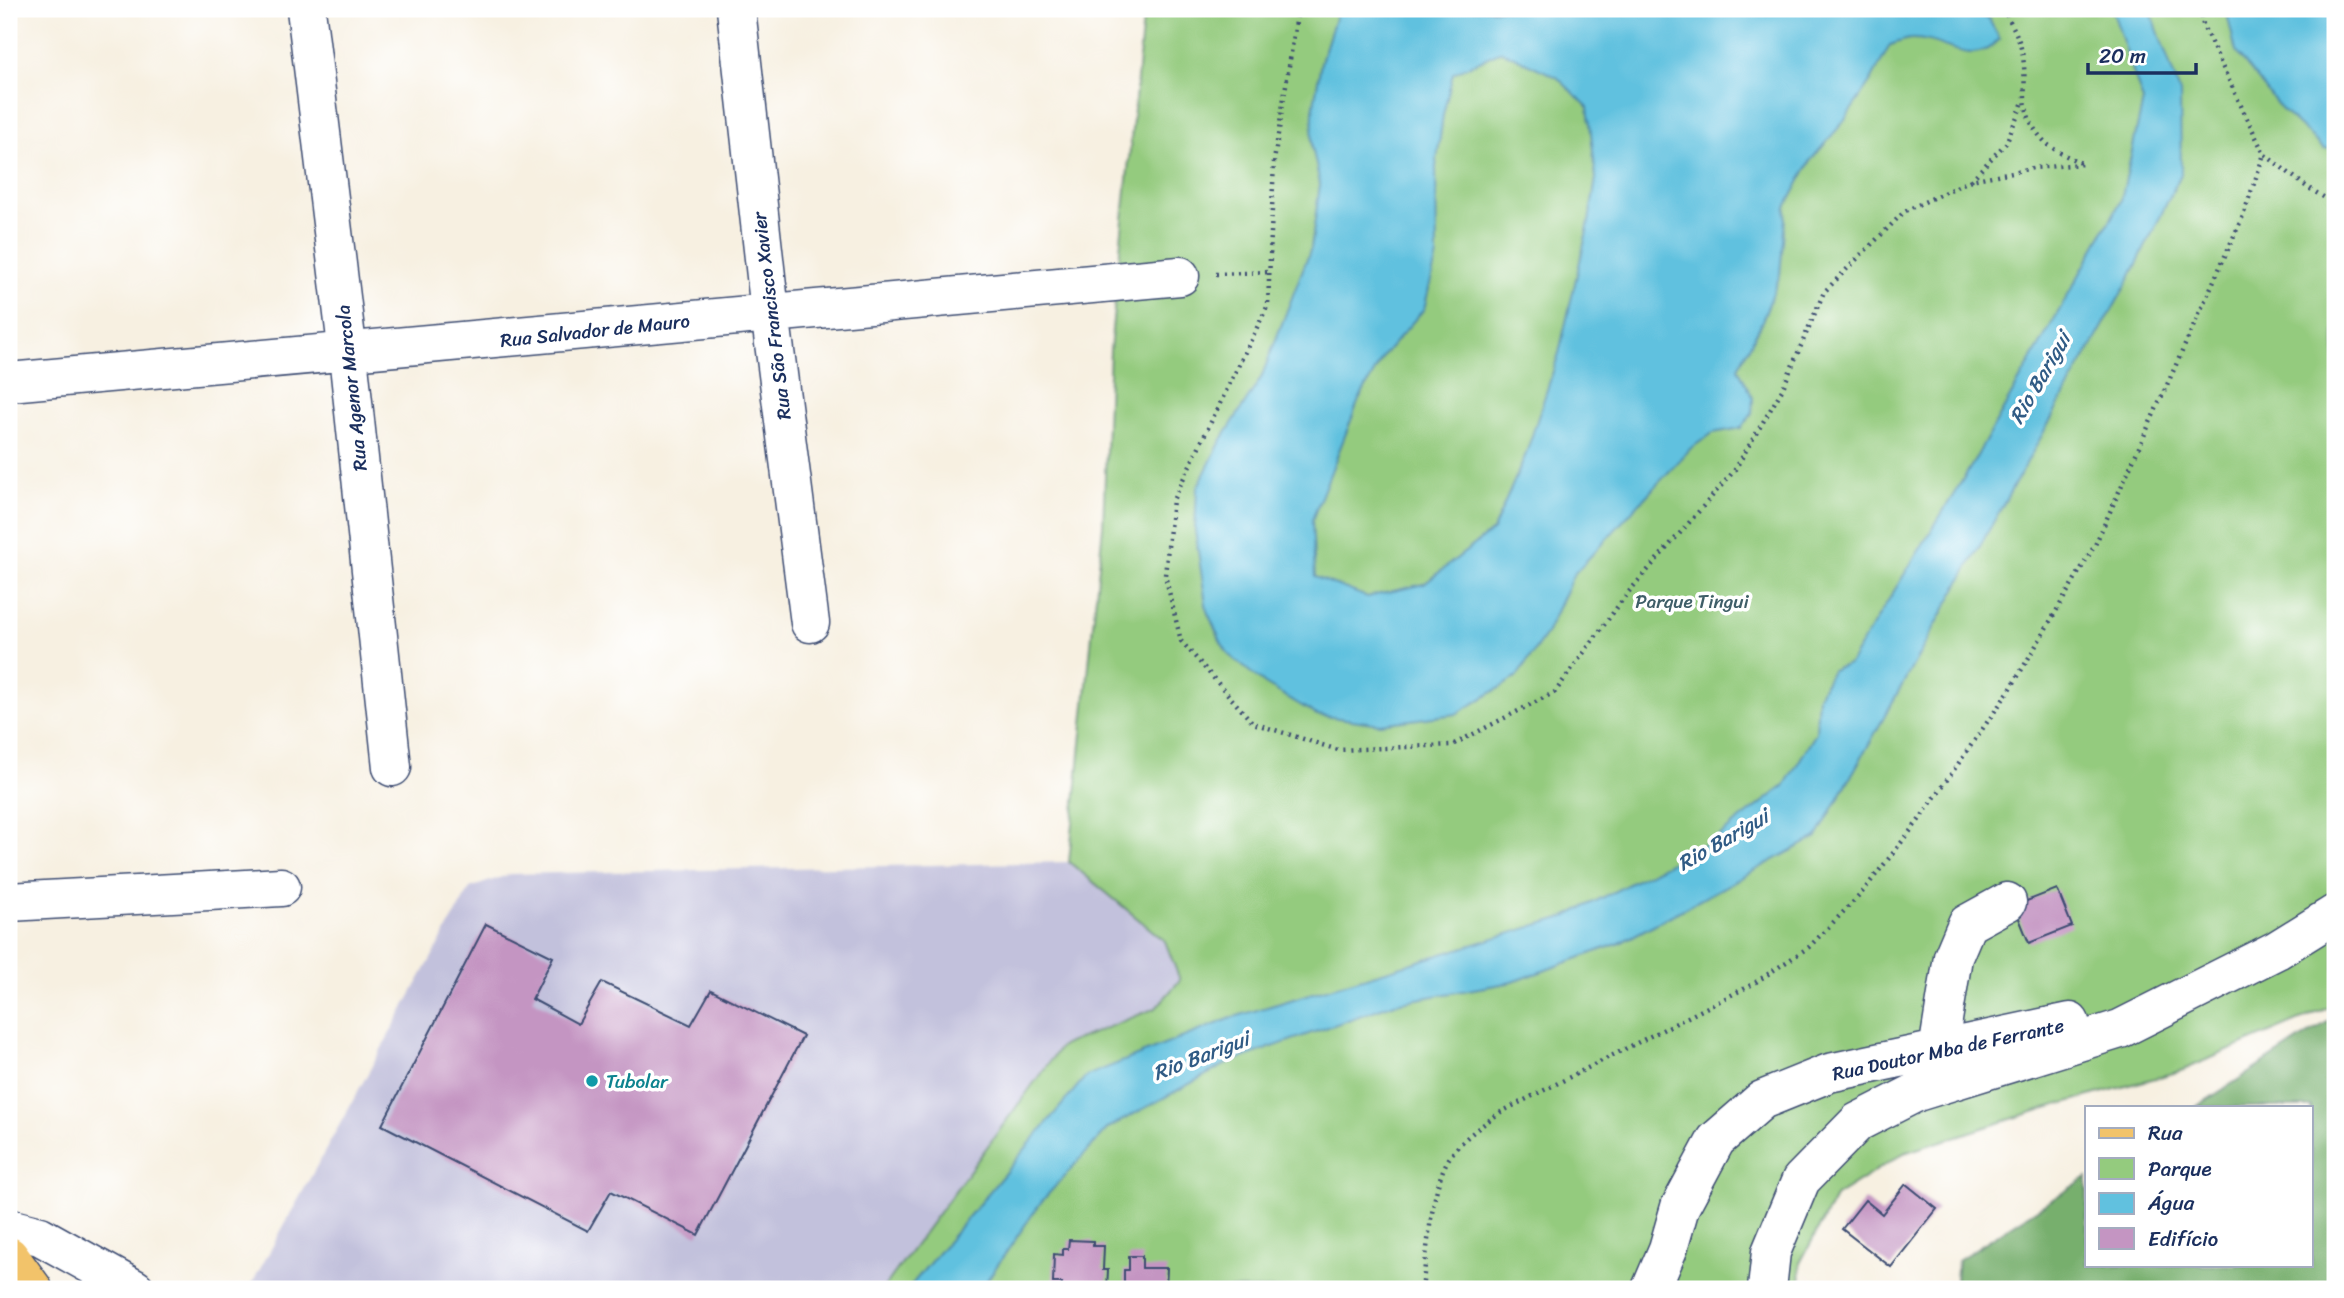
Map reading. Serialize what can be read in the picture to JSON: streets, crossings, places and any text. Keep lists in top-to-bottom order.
{
  "streets": {
    "street": [
      "Rua São Francisco Xavier",
      "Rua Salvador de Mauro",
      "Rua Agenor Marcola",
      "Rua Doutor Mba de Ferrante"
    ]
  },
  "crossings": [
    ["Rua São Francisco Xavier", "Rua Salvador de Mauro"],
    ["Rua Salvador de Mauro", "Rua Agenor Marcola"]
  ],
  "water": ["Rio Barigui"],
  "parks": ["Parque Tingui"],
  "places": ["Tubolar"],
  "legend": [
    "Rua",
    "Parque",
    "Água",
    "Edifício"
  ],
  "scale_bar": "20 m"
}
